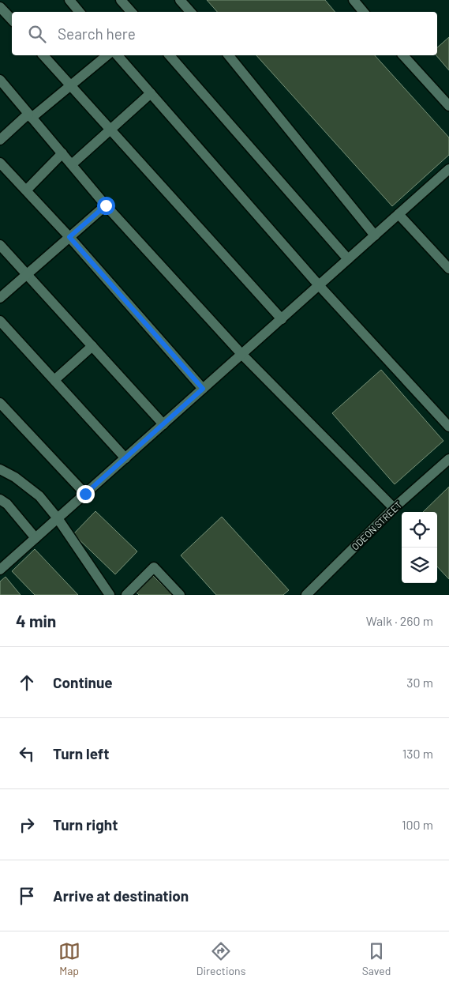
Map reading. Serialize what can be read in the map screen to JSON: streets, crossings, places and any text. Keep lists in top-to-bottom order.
{
  "streets": {
    "street": ["ODEON STREET"]
  },
  "page": {
    "search": "Search here",
    "heading": ["4 min", "Walk · 260 m"],
    "list": [
      ["Continue", "30 m"],
      ["Turn left", "130 m"],
      ["Turn right", "100 m"],
      "Arrive at destination"
    ],
    "nav": ["Map", "Directions", "Saved"]
  }
}
